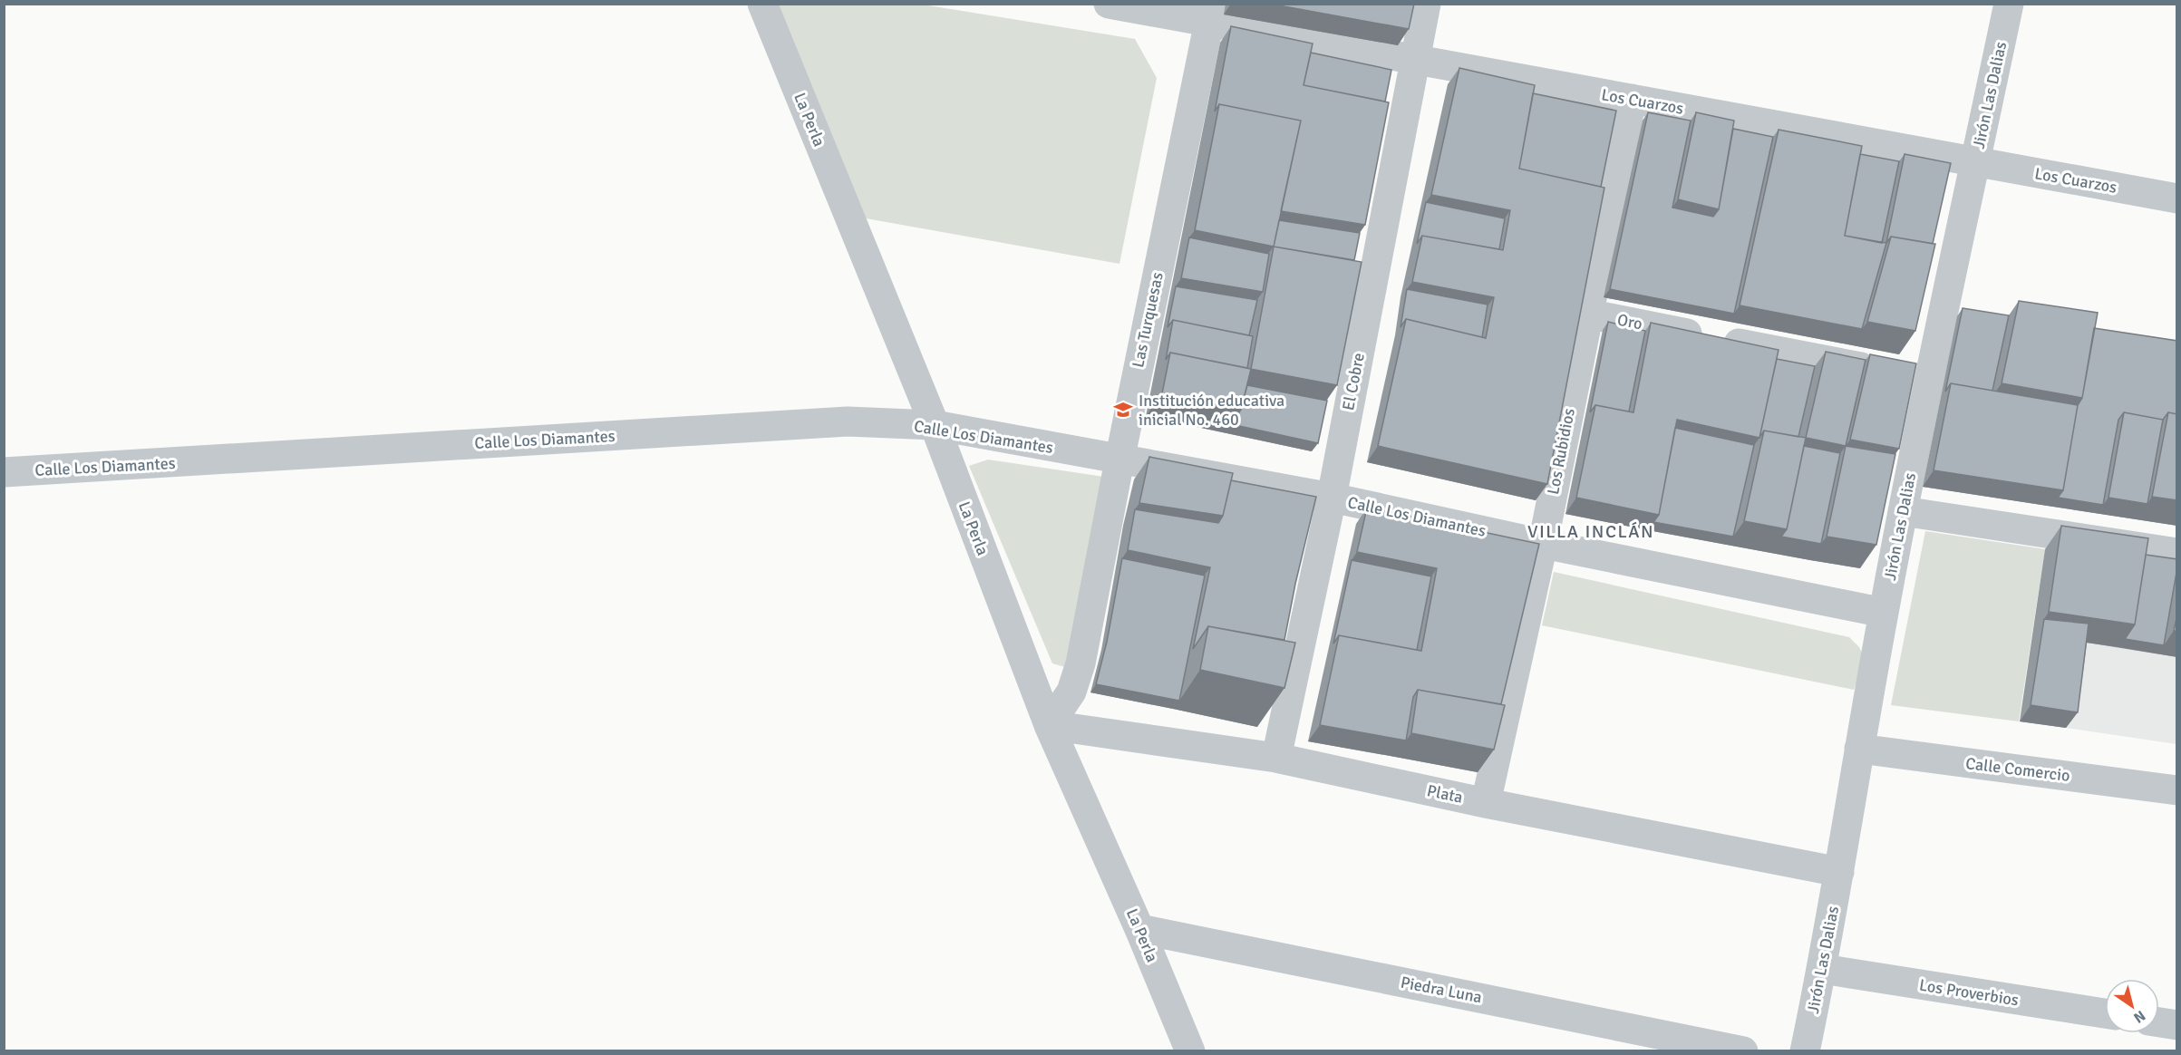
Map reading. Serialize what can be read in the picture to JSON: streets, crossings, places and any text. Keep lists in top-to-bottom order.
{
  "streets": {
    "street": [
      "Jirón Las Dalias",
      "Los Cuarzos",
      "La Perla",
      "Las Turquesas",
      "Oro",
      "El Cobre",
      "Calle Los Diamantes",
      "Los Rubidios",
      "Calle Comercio",
      "Plata",
      "Piedra Luna",
      "Los Proverbios"
    ]
  },
  "crossings": [
    ["Jirón Las Dalias", "Los Cuarzos"],
    ["Jirón Las Dalias", "Oro"],
    ["Jirón Las Dalias", "Calle Los Diamantes"],
    ["Jirón Las Dalias", "Calle Comercio"],
    ["Jirón Las Dalias", "Plata"],
    ["Jirón Las Dalias", "Los Proverbios"],
    ["Los Cuarzos", "Las Turquesas"],
    ["Los Cuarzos", "El Cobre"],
    ["Los Cuarzos", "Los Rubidios"],
    ["La Perla", "Las Turquesas"],
    ["La Perla", "Calle Los Diamantes"],
    ["La Perla", "Plata"],
    ["La Perla", "Piedra Luna"],
    ["Las Turquesas", "Calle Los Diamantes"],
    ["Las Turquesas", "Plata"],
    ["Oro", "Los Rubidios"],
    ["El Cobre", "Calle Los Diamantes"],
    ["El Cobre", "Plata"],
    ["Calle Los Diamantes", "Los Rubidios"],
    ["Los Rubidios", "Plata"]
  ],
  "districts": ["VILLA INCLÁN"],
  "places": {
    "school or university": ["Institución educativa inicial No. 460"]
  },
  "north": "bottom right"
}
